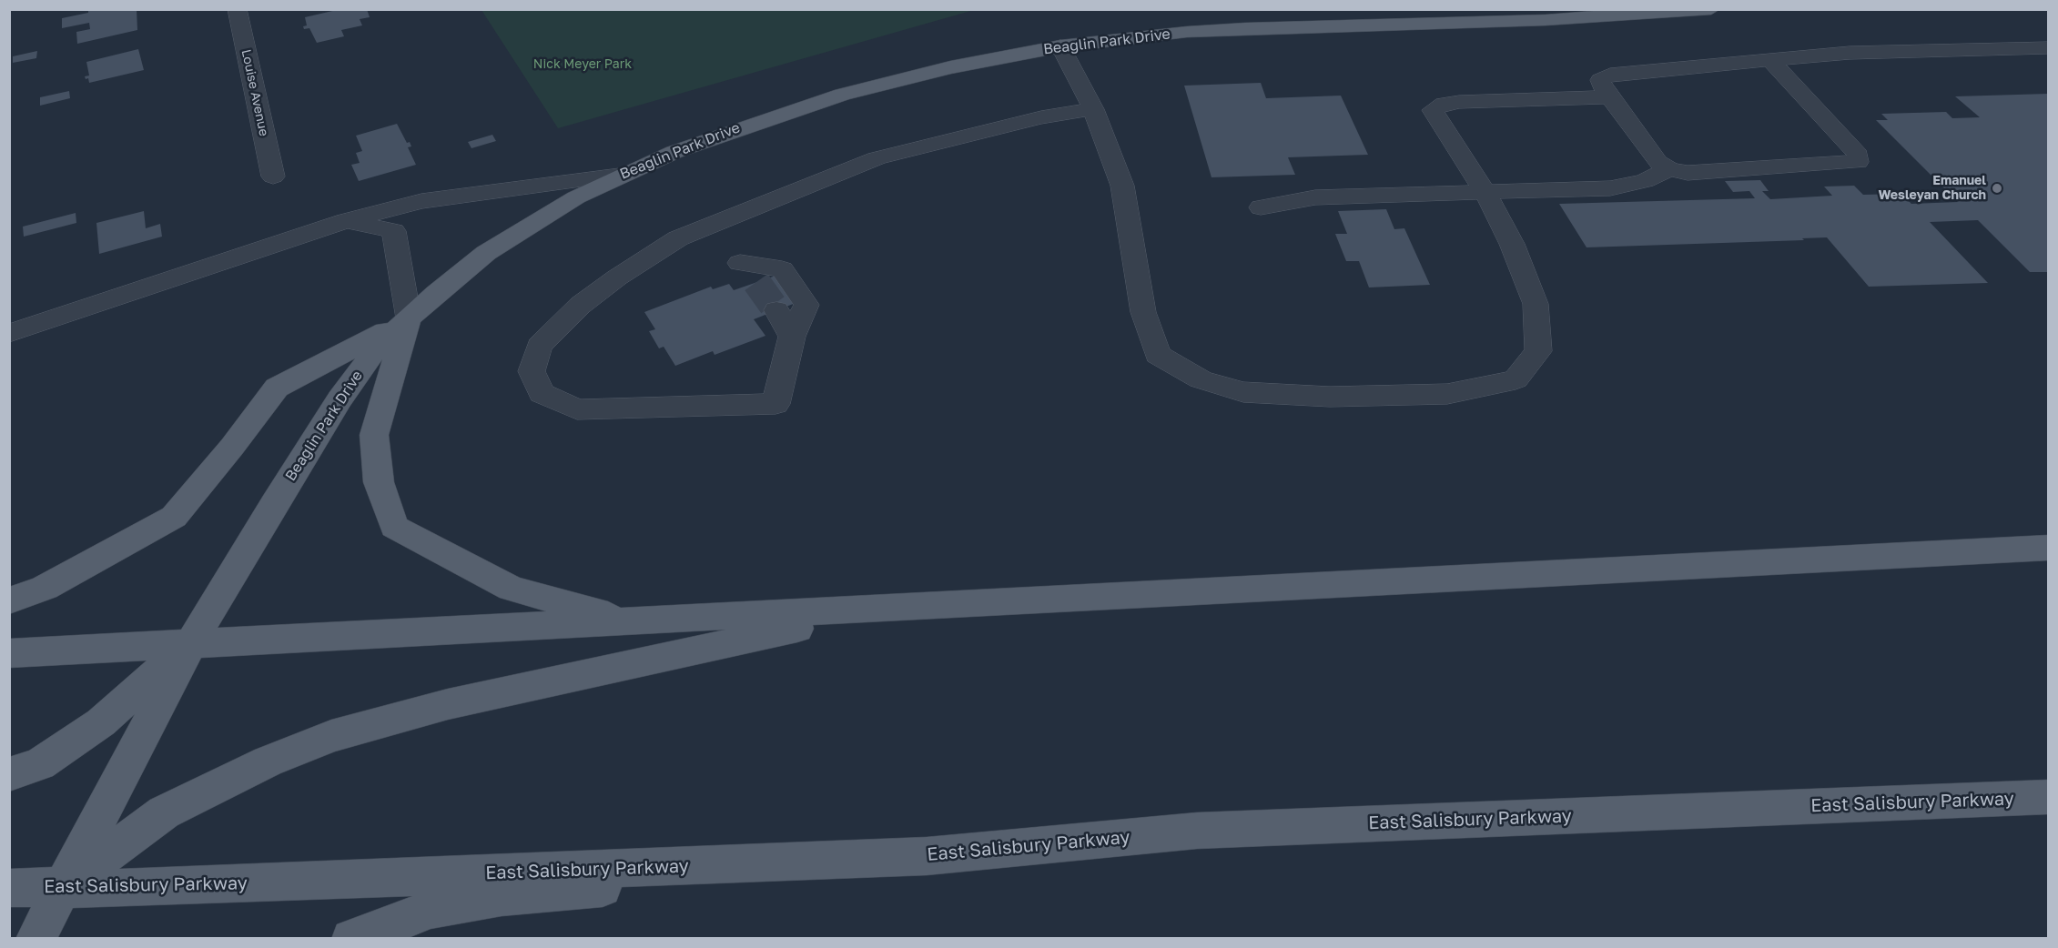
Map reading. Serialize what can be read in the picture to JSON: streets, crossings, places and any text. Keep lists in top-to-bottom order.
{
  "streets": {
    "main road": ["Beaglin Park Drive", "East Salisbury Parkway"],
    "street": ["Louise Avenue"]
  },
  "crossings": [
    ["Beaglin Park Drive", "East Salisbury Parkway"]
  ],
  "parks": ["Nick Meyer Park"],
  "places": ["Emanuel Wesleyan Church"]
}
